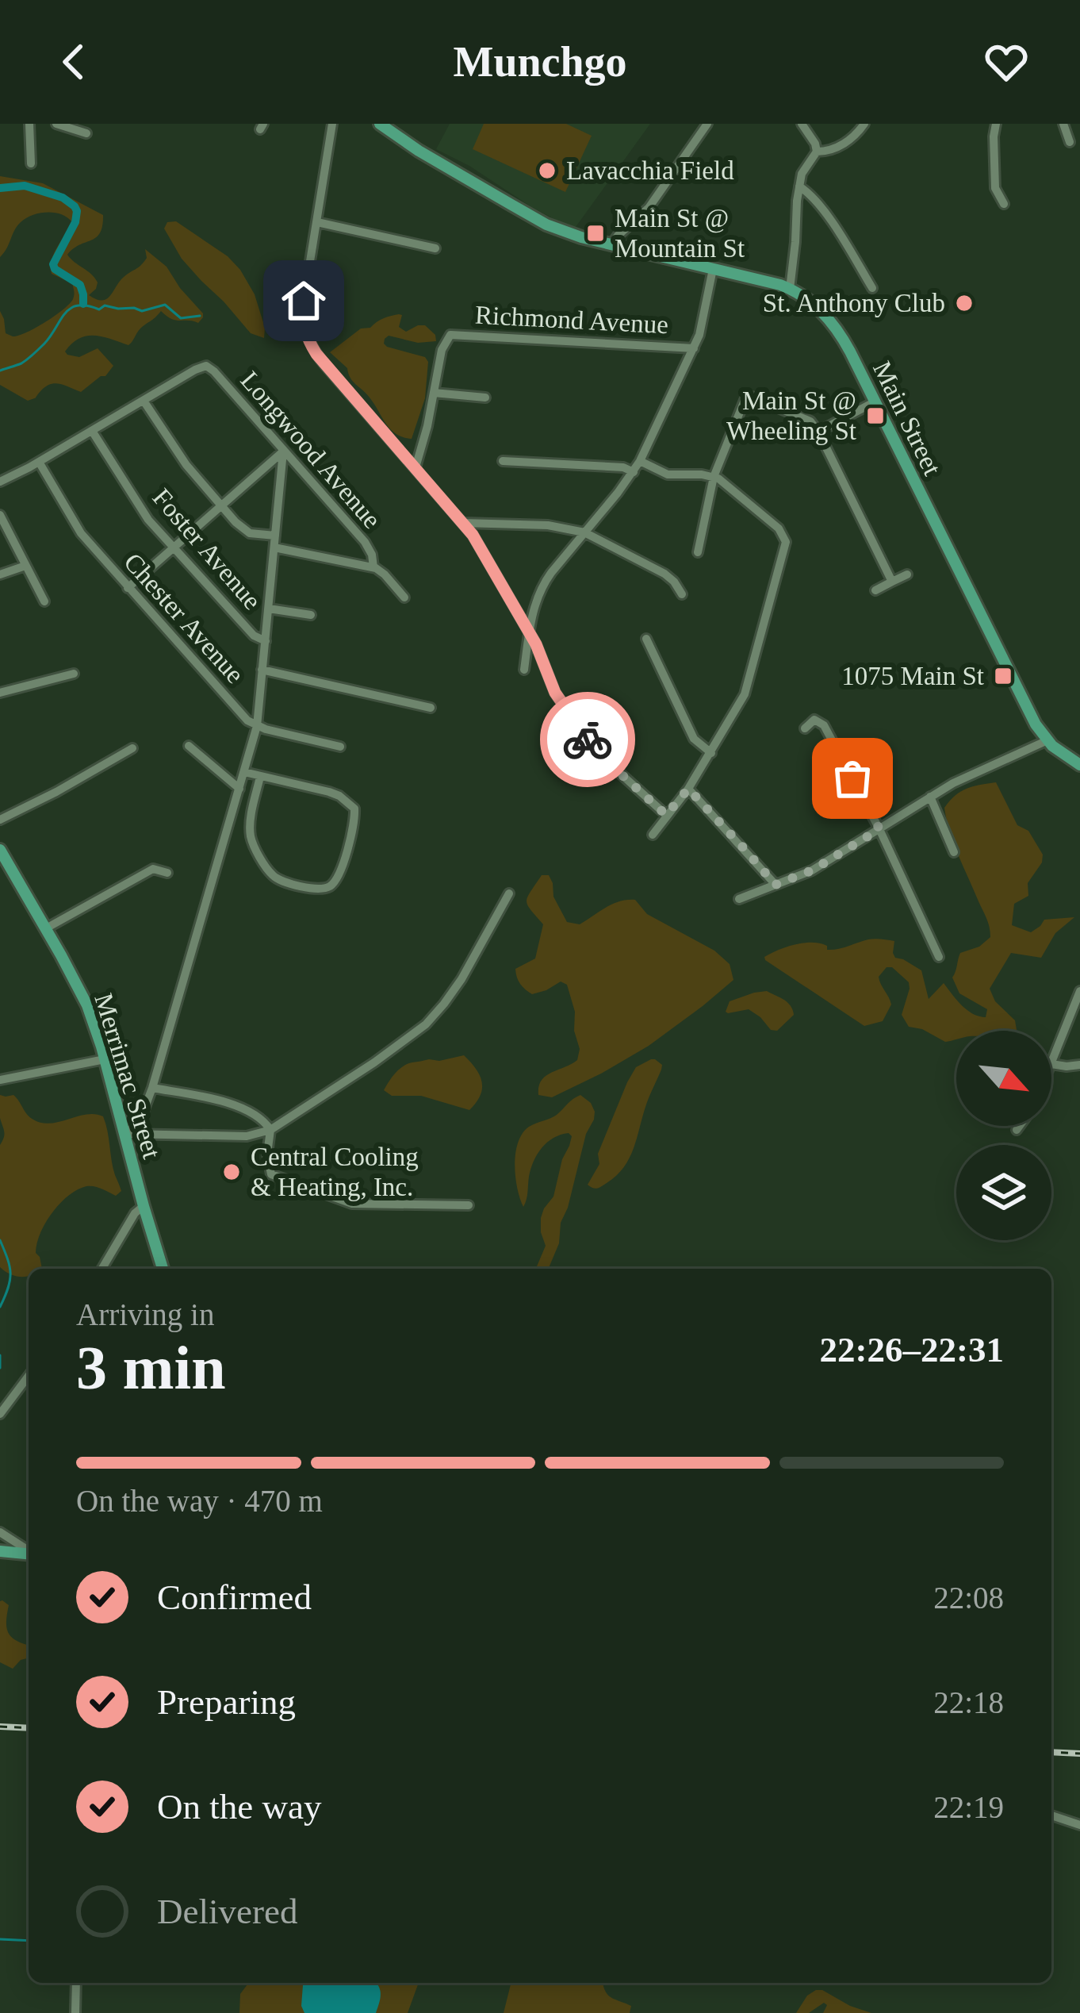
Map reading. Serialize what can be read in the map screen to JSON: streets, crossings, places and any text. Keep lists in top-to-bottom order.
{
  "streets": {
    "main road": ["Main Street", "Merrimac Street"],
    "street": [
      "Richmond Avenue",
      "Longwood Avenue",
      "Foster Avenue",
      "Chester Avenue"
    ]
  },
  "places": {
    "other": ["Lavacchia Field", "St. Anthony Club", "Central Cooling & Heating, Inc."],
    "transit": ["Main St @ Mountain St", "Main St @ Wheeling St", "1075 Main St"]
  },
  "north": "bottom right",
  "page": {
    "header": "Munchgo",
    "heading": ["3 min", "Arriving in", "22:26–22:31"],
    "bar": "On the way · 470 m",
    "list": [
      ["Confirmed", "22:08"],
      ["Preparing", "22:18"],
      ["On the way", "22:19"],
      "Delivered"
    ]
  }
}
